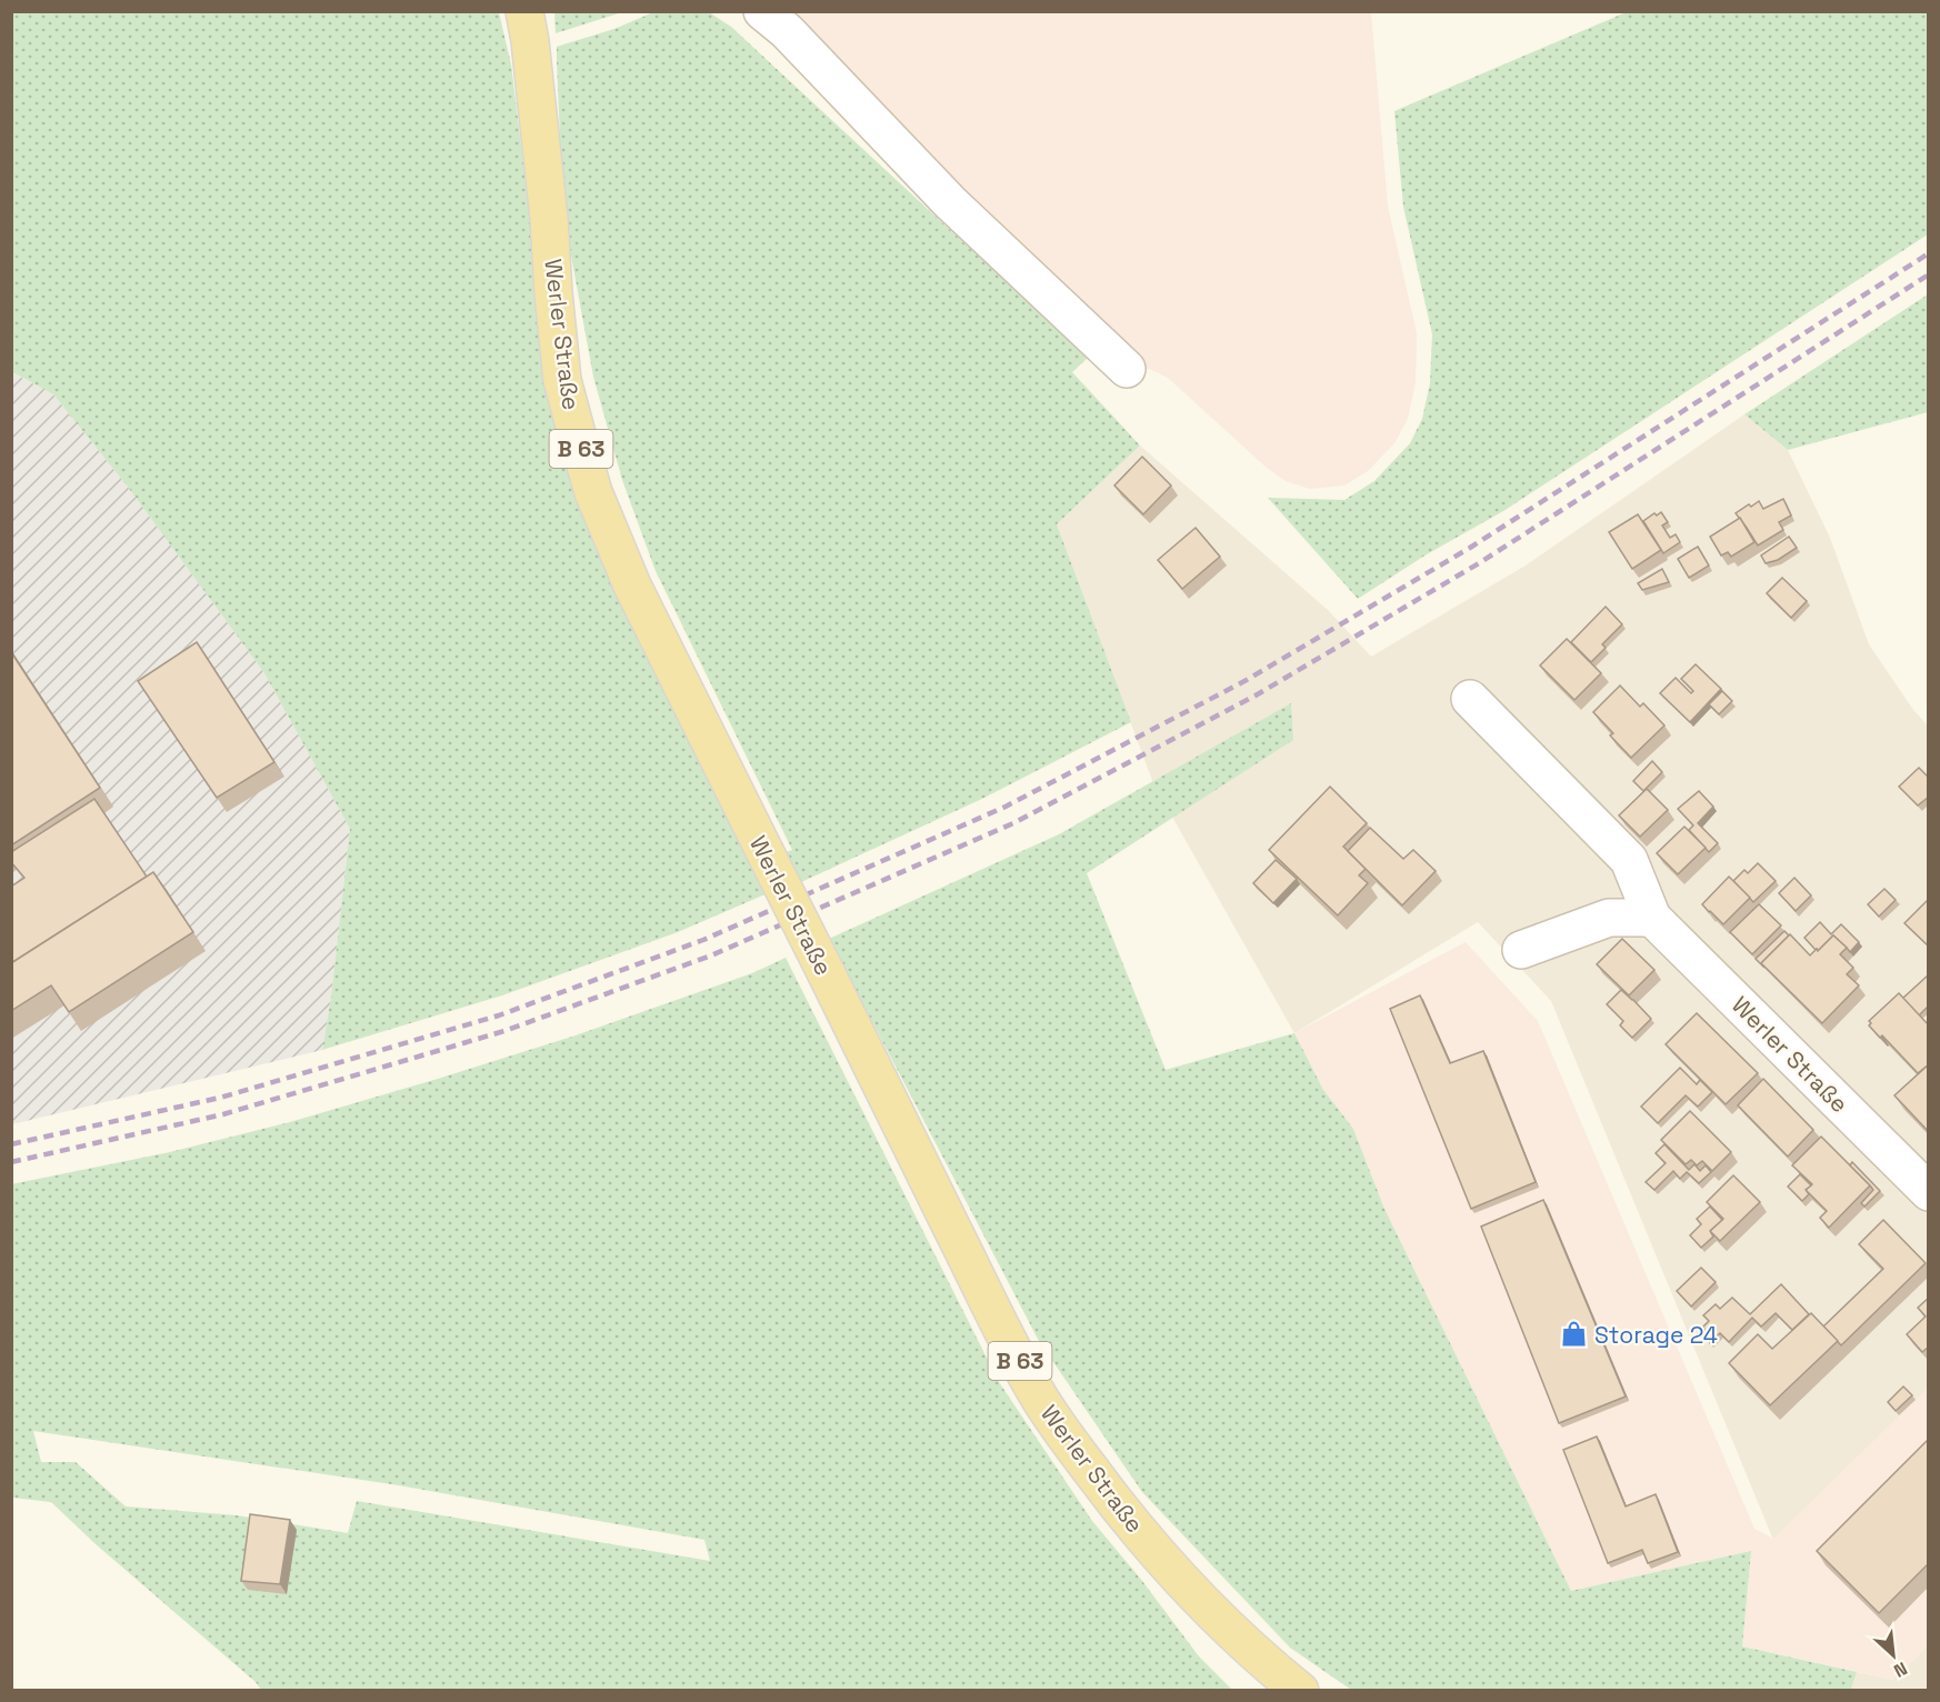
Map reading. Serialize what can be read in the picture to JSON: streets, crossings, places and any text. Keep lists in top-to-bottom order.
{
  "streets": {
    "main road": ["Werler Straße", "B 63"]
  },
  "places": {
    "shop": ["Storage 24"]
  },
  "north": "bottom right"
}
